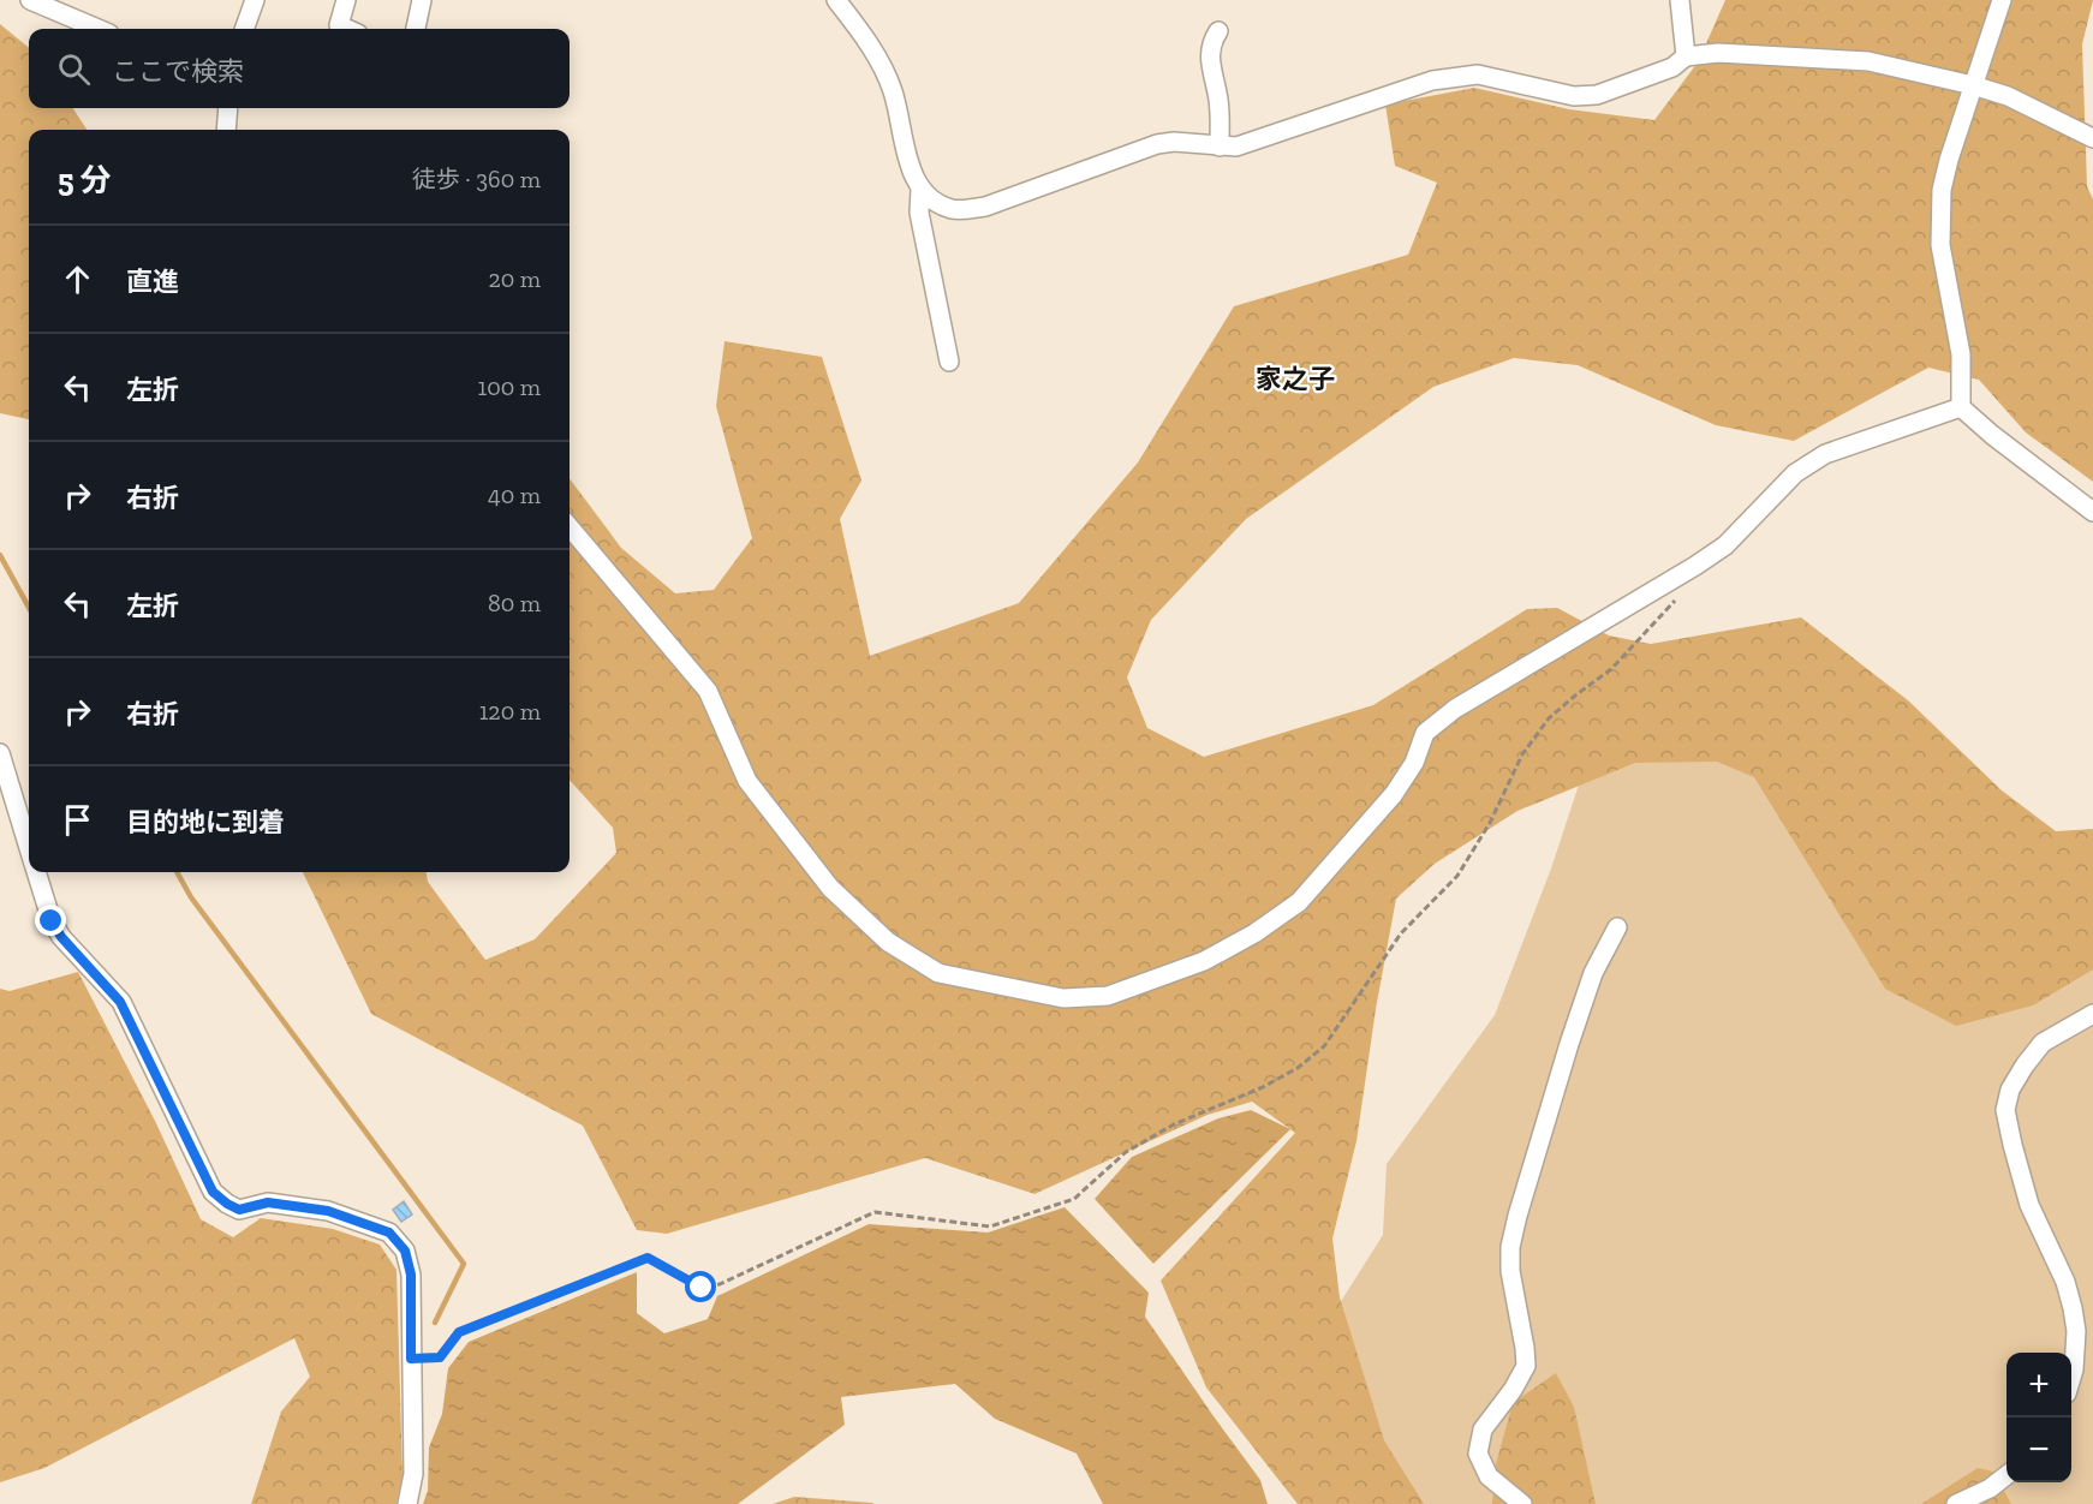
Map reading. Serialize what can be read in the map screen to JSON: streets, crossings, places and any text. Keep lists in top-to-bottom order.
{
  "districts": ["家之子"],
  "page": {
    "search": "ここで検索",
    "heading": ["5 分", "徒歩 · 360 m"],
    "list": [
      ["直進", "20 m"],
      ["左折", "100 m"],
      ["右折", "40 m"],
      ["左折", "80 m"],
      ["右折", "120 m"],
      "目的地に到着"
    ],
    "map_buttons": ["+", "−"]
  }
}
